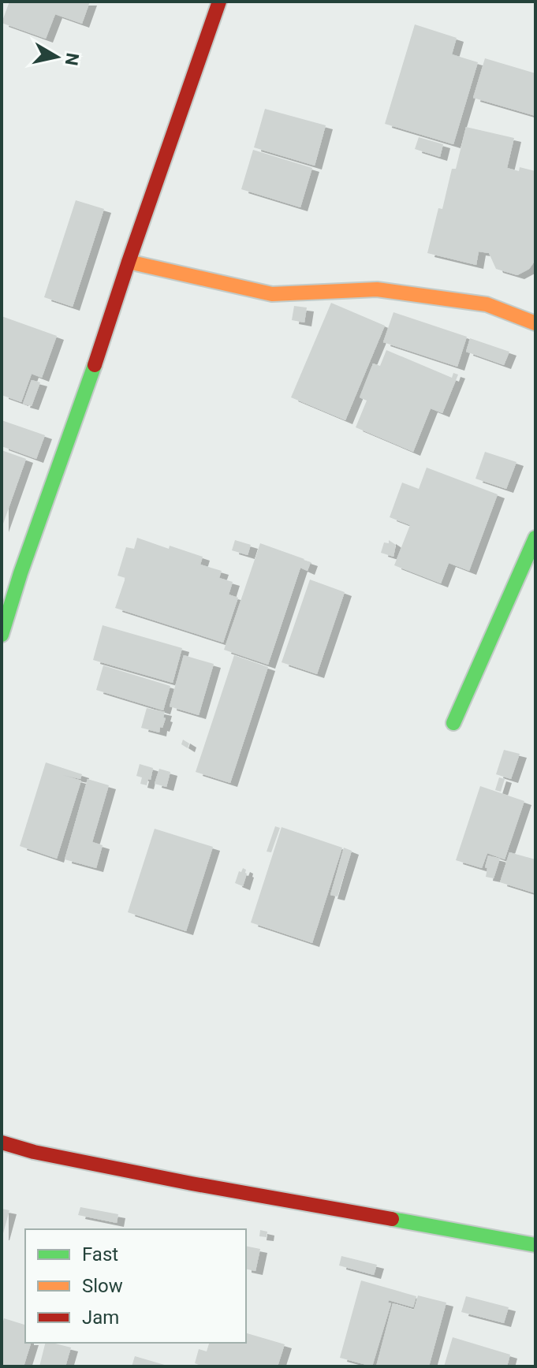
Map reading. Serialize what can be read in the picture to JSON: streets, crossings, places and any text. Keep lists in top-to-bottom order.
{
  "legend": ["Fast", "Slow", "Jam"],
  "north": "right"
}
